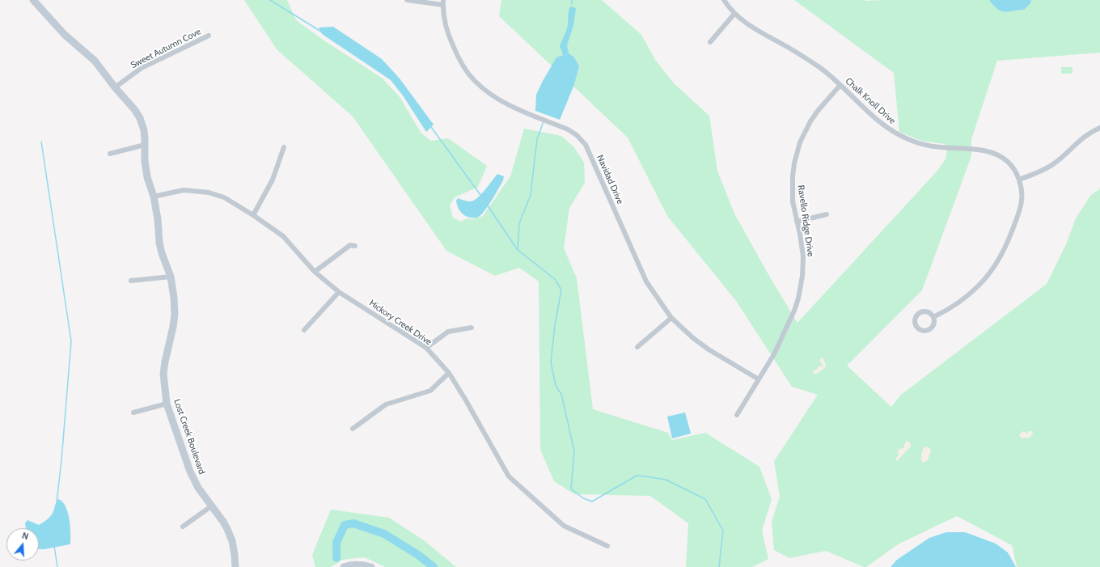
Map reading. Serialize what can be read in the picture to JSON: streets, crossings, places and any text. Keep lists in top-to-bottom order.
{
  "streets": {
    "street": [
      "Sweet Autumn Cove",
      "Chalk Knoll Drive",
      "Navidad Drive",
      "Ravello Ridge Drive",
      "Hickory Creek Drive",
      "Lost Creek Boulevard"
    ]
  },
  "crossings": [
    ["Sweet Autumn Cove", "Lost Creek Boulevard"],
    ["Chalk Knoll Drive", "Ravello Ridge Drive"],
    ["Navidad Drive", "Ravello Ridge Drive"],
    ["Hickory Creek Drive", "Lost Creek Boulevard"]
  ],
  "north": "top"
}
